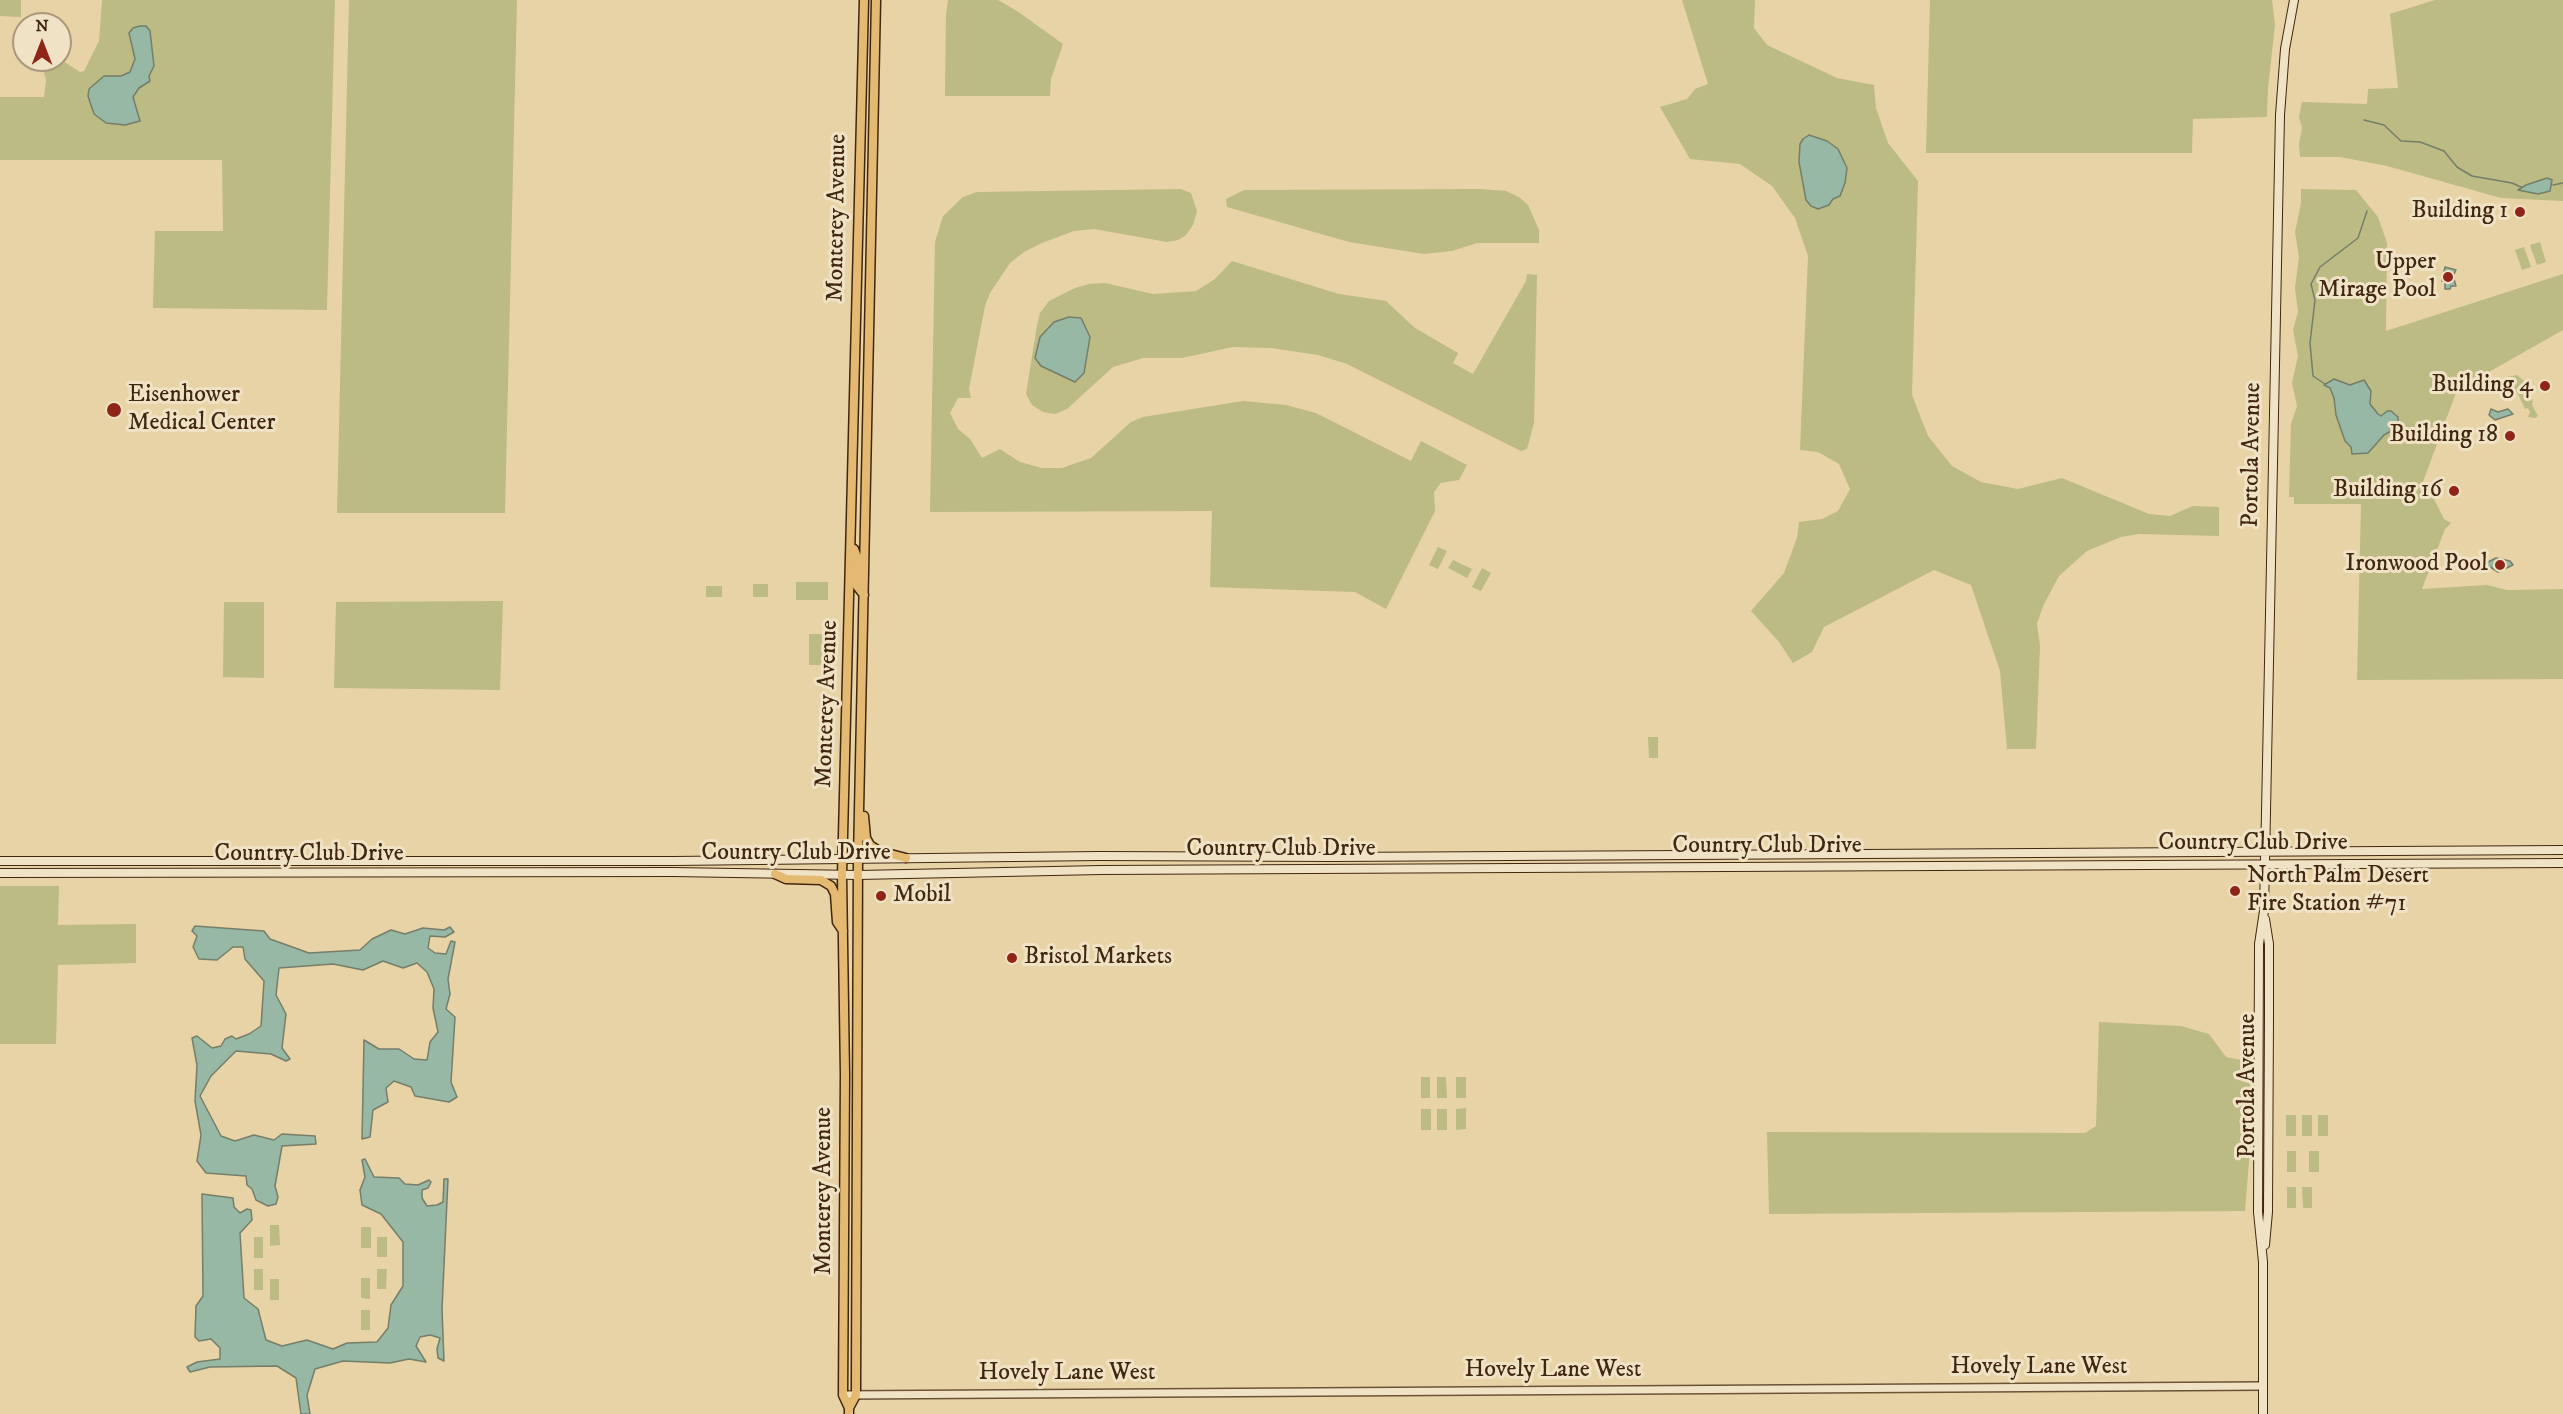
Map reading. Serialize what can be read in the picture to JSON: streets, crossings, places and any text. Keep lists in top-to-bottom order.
{
  "streets": {
    "main road": ["Monterey Avenue", "Portola Avenue", "Country Club Drive"],
    "street": ["Hovely Lane West"]
  },
  "crossings": [
    ["Monterey Avenue", "Country Club Drive"],
    ["Monterey Avenue", "Hovely Lane West"],
    ["Portola Avenue", "Country Club Drive"],
    ["Portola Avenue", "Hovely Lane West"]
  ],
  "places": [
    "Building 1",
    "Upper Mirage Pool",
    "Building 4",
    "Eisenhower Medical Center",
    "Building 18",
    "Building 16",
    "Ironwood Pool",
    "North Palm Desert Fire Station #71",
    "Mobil",
    "Bristol Markets"
  ],
  "north": "top"
}
